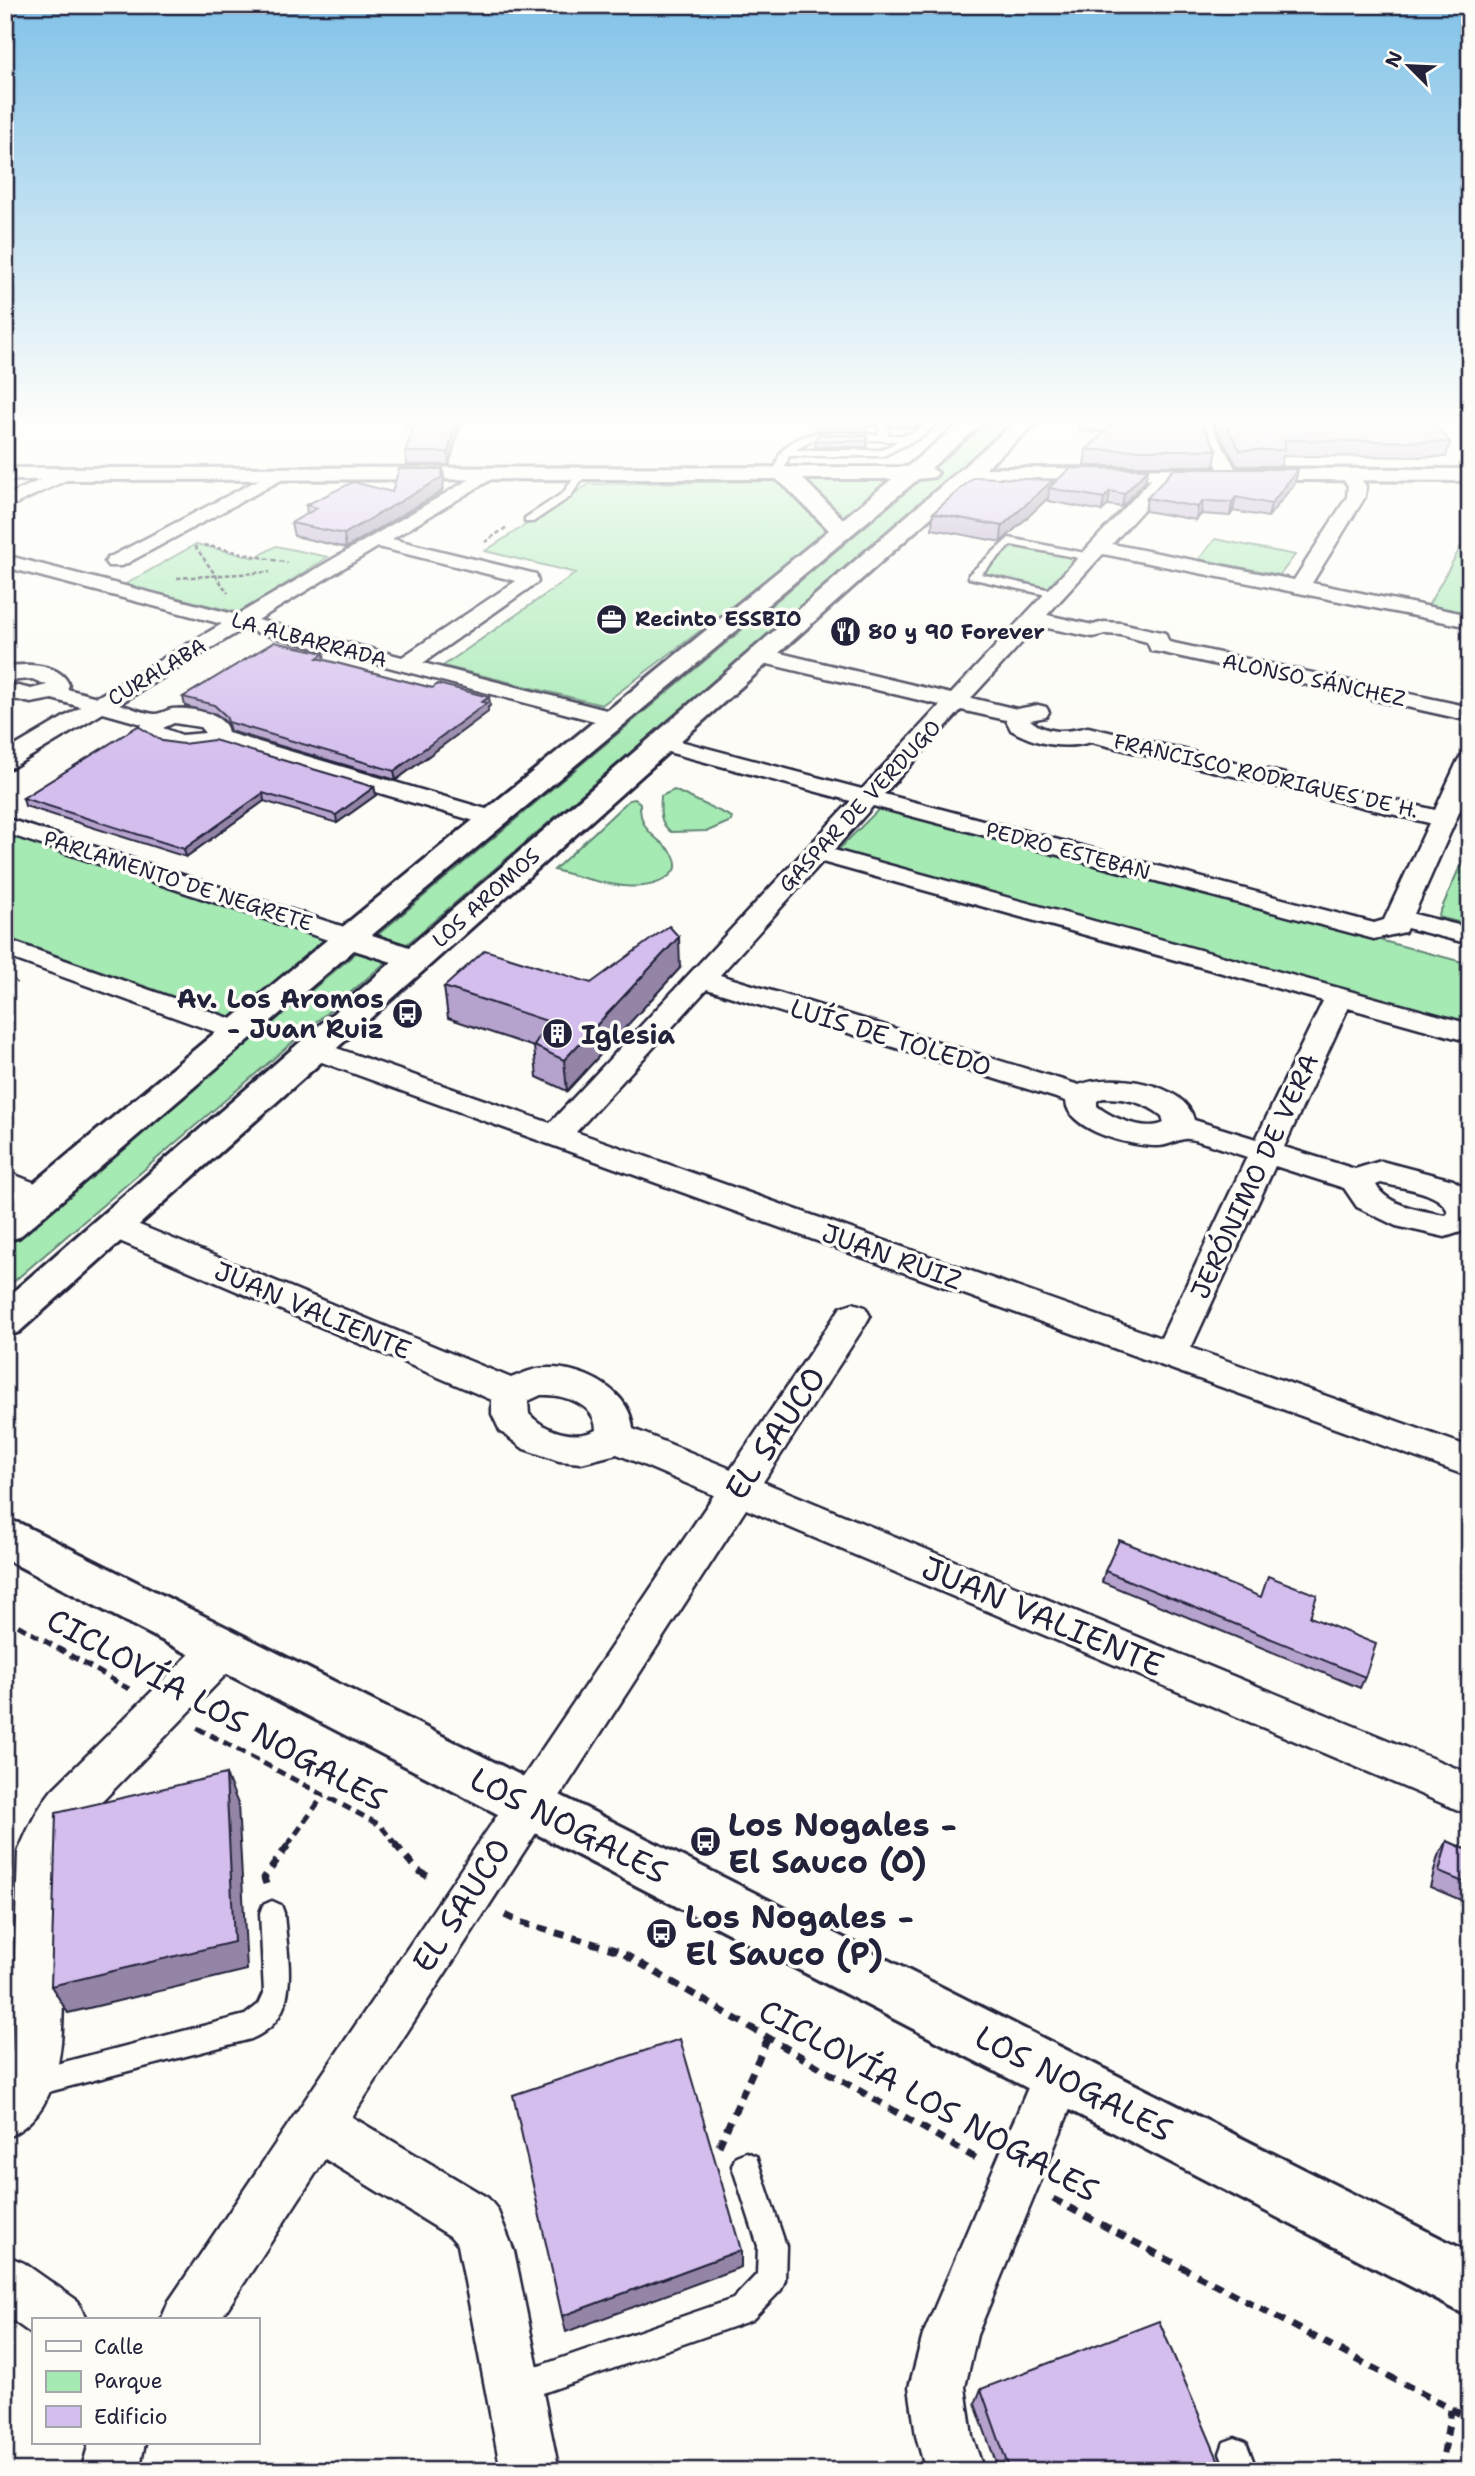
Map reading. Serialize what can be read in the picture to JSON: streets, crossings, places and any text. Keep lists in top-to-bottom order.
{
  "streets": {
    "main road": ["LOS AROMOS", "LOS NOGALES"],
    "street": [
      "LA ALBARRADA",
      "CURALABA",
      "ALONSO SÁNCHEZ",
      "FRANCISCO RODRIGUES DE H.",
      "GASPAR DE VERDUGO",
      "PEDRO ESTEBAN",
      "PARLAMENTO DE NEGRETE",
      "LUÍS DE TOLEDO",
      "JERÓNIMO DE VERA",
      "JUAN RUIZ",
      "JUAN VALIENTE",
      "EL SAUCO"
    ],
    "path": ["CICLOVÍA LOS NOGALES"]
  },
  "crossings": [
    ["LA ALBARRADA", "CURALABA"],
    ["ALONSO SÁNCHEZ", "GASPAR DE VERDUGO"],
    ["FRANCISCO RODRIGUES DE H.", "GASPAR DE VERDUGO"],
    ["FRANCISCO RODRIGUES DE H.", "LOS AROMOS"],
    ["GASPAR DE VERDUGO", "PEDRO ESTEBAN"],
    ["GASPAR DE VERDUGO", "LUÍS DE TOLEDO"],
    ["GASPAR DE VERDUGO", "JUAN RUIZ"],
    ["PEDRO ESTEBAN", "LOS AROMOS"],
    ["LOS AROMOS", "JUAN RUIZ"],
    ["LOS AROMOS", "JUAN VALIENTE"],
    ["LUÍS DE TOLEDO", "JERÓNIMO DE VERA"],
    ["JERÓNIMO DE VERA", "JUAN RUIZ"],
    ["JUAN VALIENTE", "EL SAUCO"],
    ["EL SAUCO", "CICLOVÍA LOS NOGALES"],
    ["EL SAUCO", "LOS NOGALES"]
  ],
  "places": {
    "office": ["Recinto ESSBIO"],
    "restaurant": ["80 y 90 Forever"],
    "bus stop": ["Av. Los Aromos - Juan Ruiz", "Los Nogales - El Sauco (O)", "Los Nogales - El Sauco (P)"],
    "building": ["Iglesia"]
  },
  "legend": ["Calle", "Parque", "Edificio"],
  "north": "top left"
}
